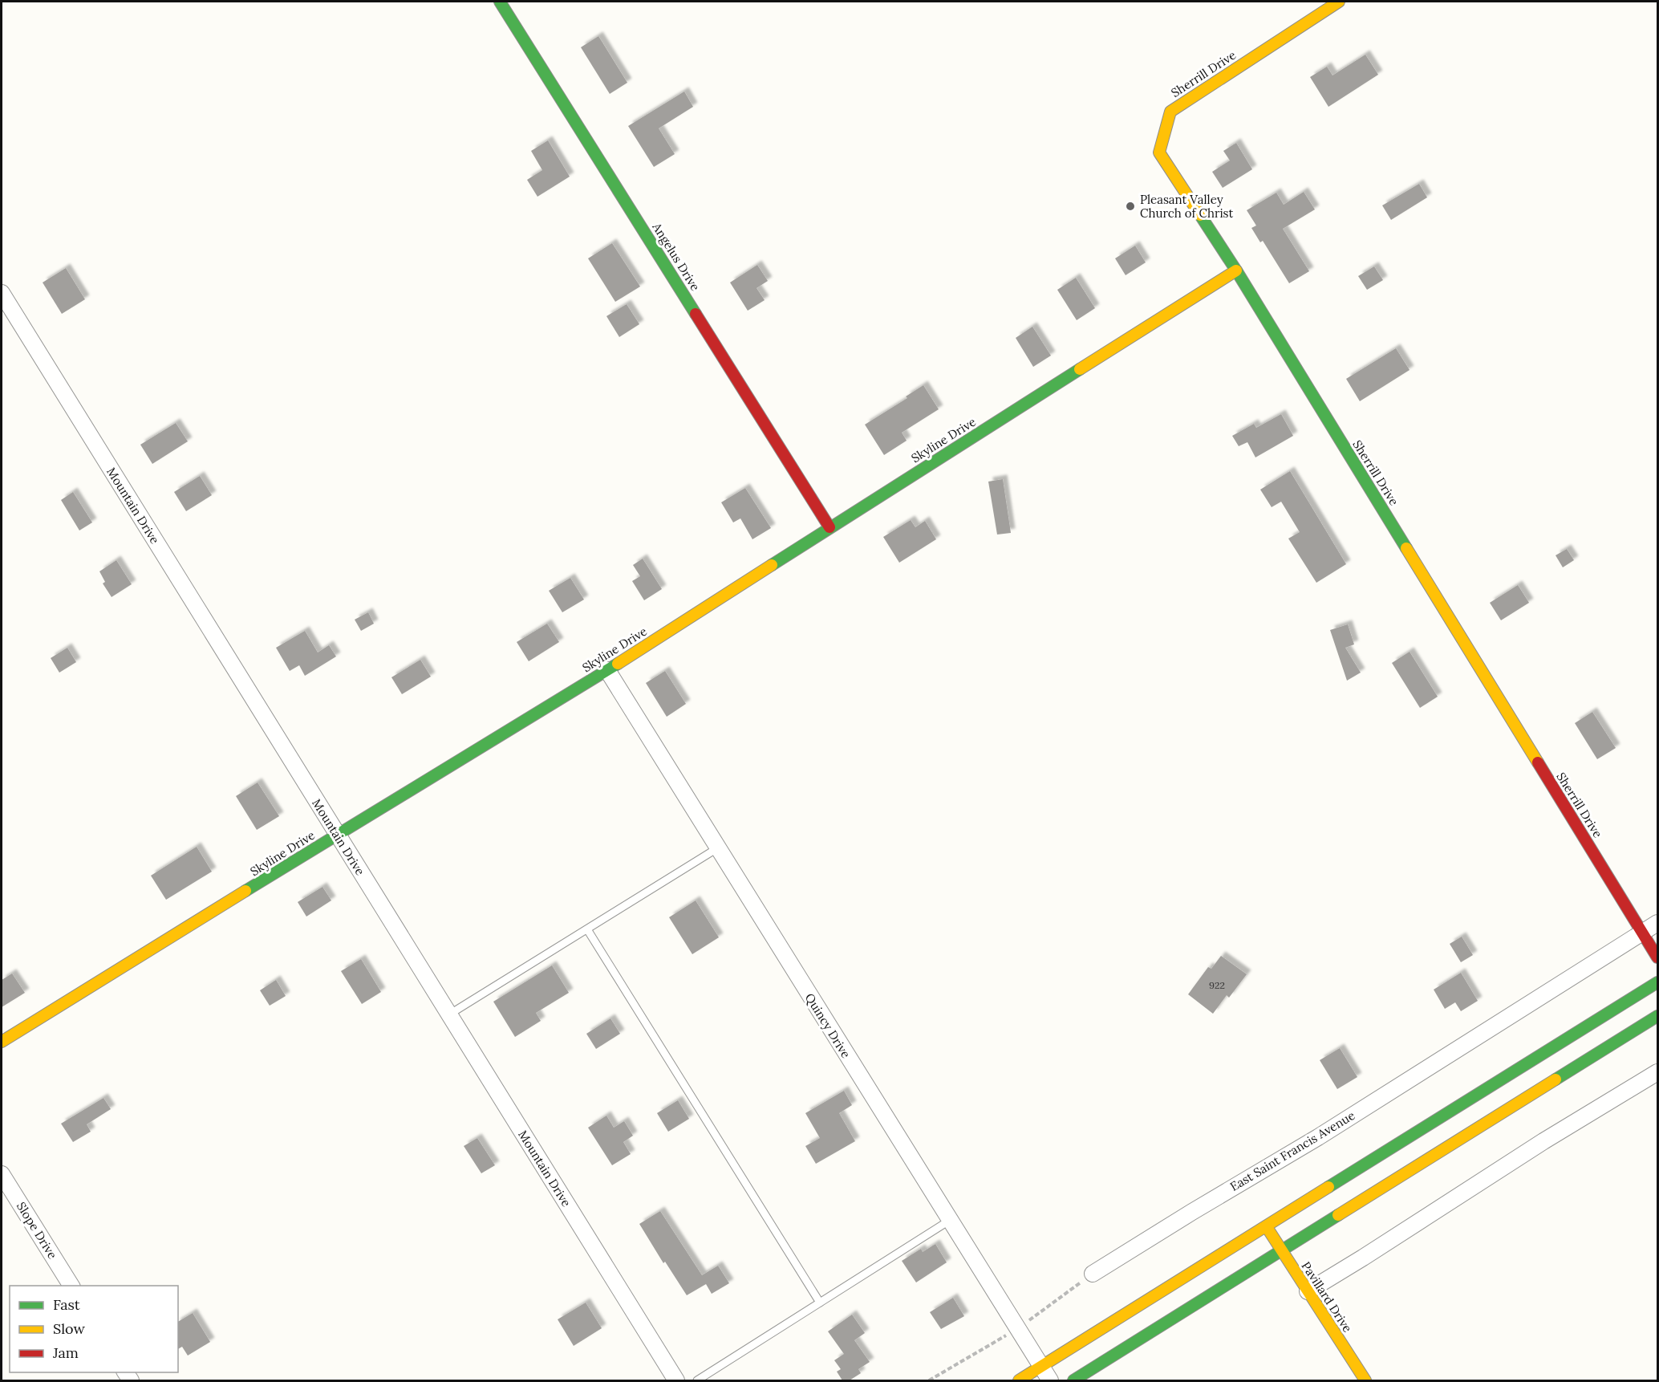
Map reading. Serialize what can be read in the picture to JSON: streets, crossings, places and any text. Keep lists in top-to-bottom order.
{
  "streets": {
    "main road": [
      "Sherrill Drive",
      "Angelus Drive",
      "Skyline Drive",
      "Pavillard Drive"
    ],
    "street": [
      "Mountain Drive",
      "Quincy Drive",
      "East Saint Francis Avenue",
      "Slope Drive"
    ]
  },
  "crossings": [
    ["Sherrill Drive", "Skyline Drive"],
    ["Sherrill Drive", "East Saint Francis Avenue"],
    ["Angelus Drive", "Skyline Drive"],
    ["Skyline Drive", "Mountain Drive"],
    ["Skyline Drive", "Quincy Drive"]
  ],
  "places": ["Pleasant Valley Church of Christ"],
  "house_numbers": ["922"],
  "legend": ["Fast", "Slow", "Jam"]
}
